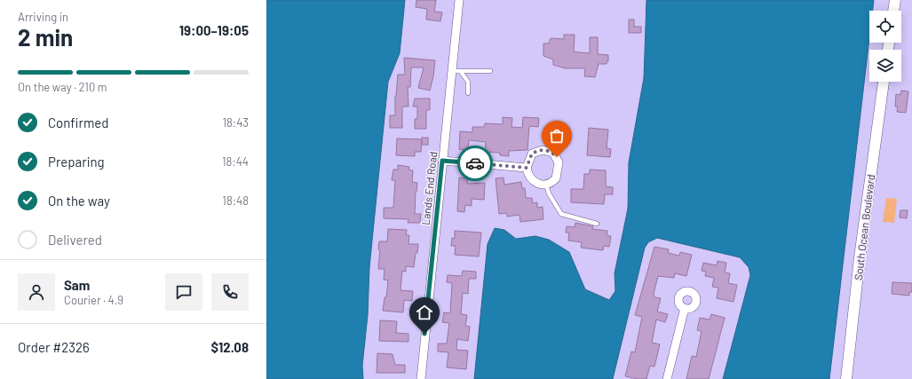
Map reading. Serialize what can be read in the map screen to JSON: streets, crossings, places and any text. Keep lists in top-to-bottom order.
{
  "streets": {
    "main road": ["South Ocean Boulevard"],
    "street": ["Lands End Road"]
  },
  "page": {
    "heading": ["2 min", "Arriving in", "19:00–19:05"],
    "panel": [
      "Sam",
      "Courier · 4.9",
      "Order #2326",
      "$12.08"
    ],
    "bar": "On the way · 210 m",
    "list": [
      ["Confirmed", "18:43"],
      ["Preparing", "18:44"],
      ["On the way", "18:48"],
      "Delivered"
    ]
  }
}
